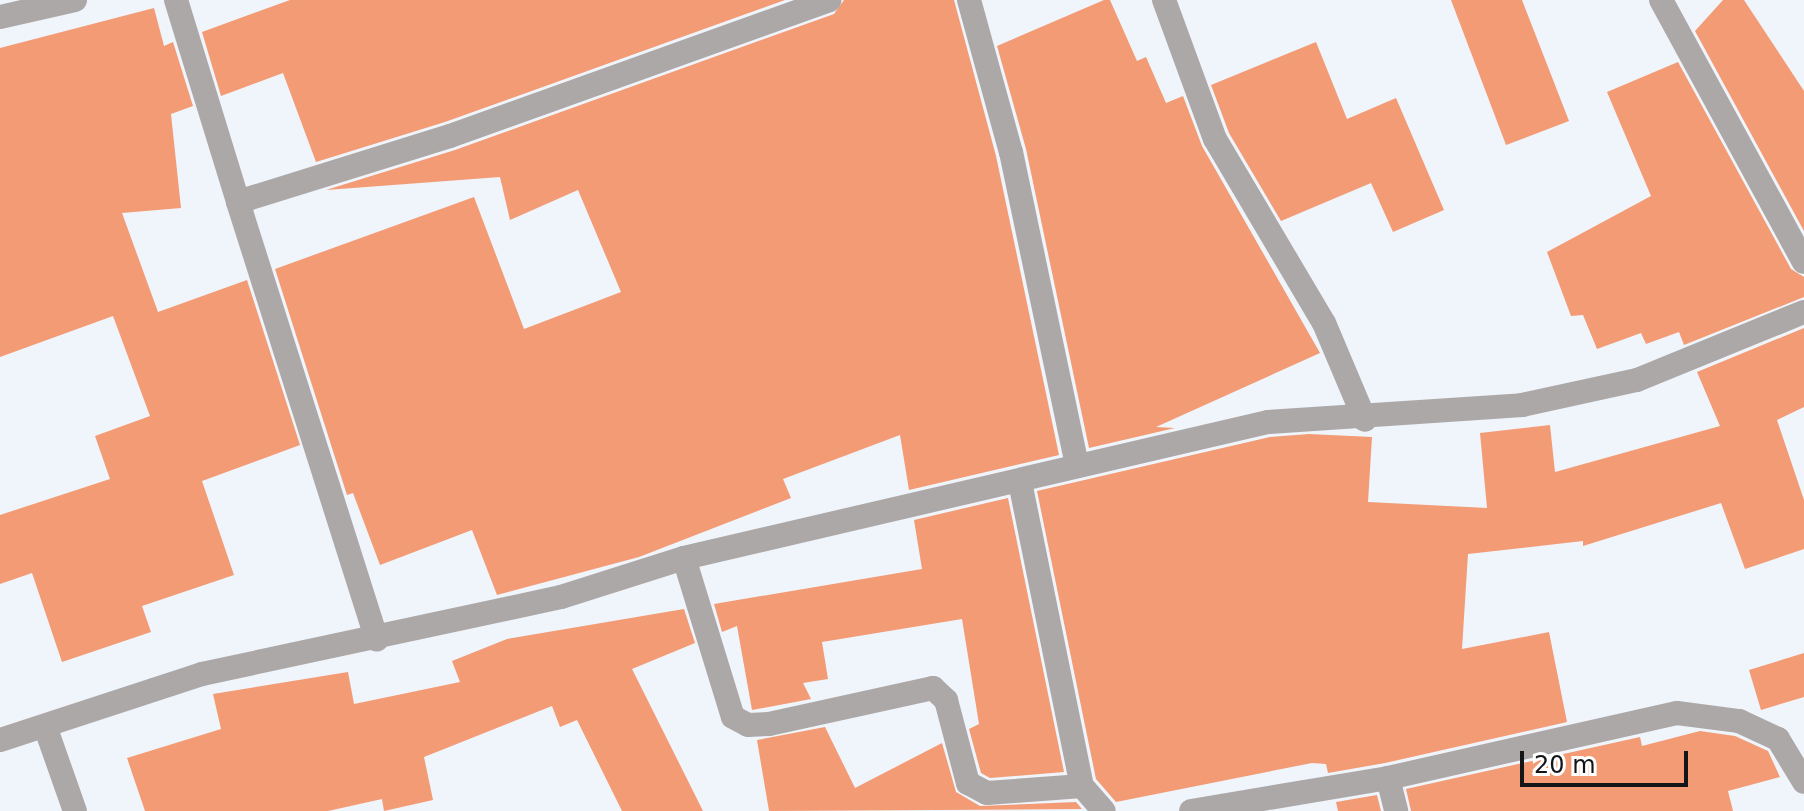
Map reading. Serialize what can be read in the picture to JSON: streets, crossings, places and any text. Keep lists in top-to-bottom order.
{
  "scale_bar": "20 m"
}
